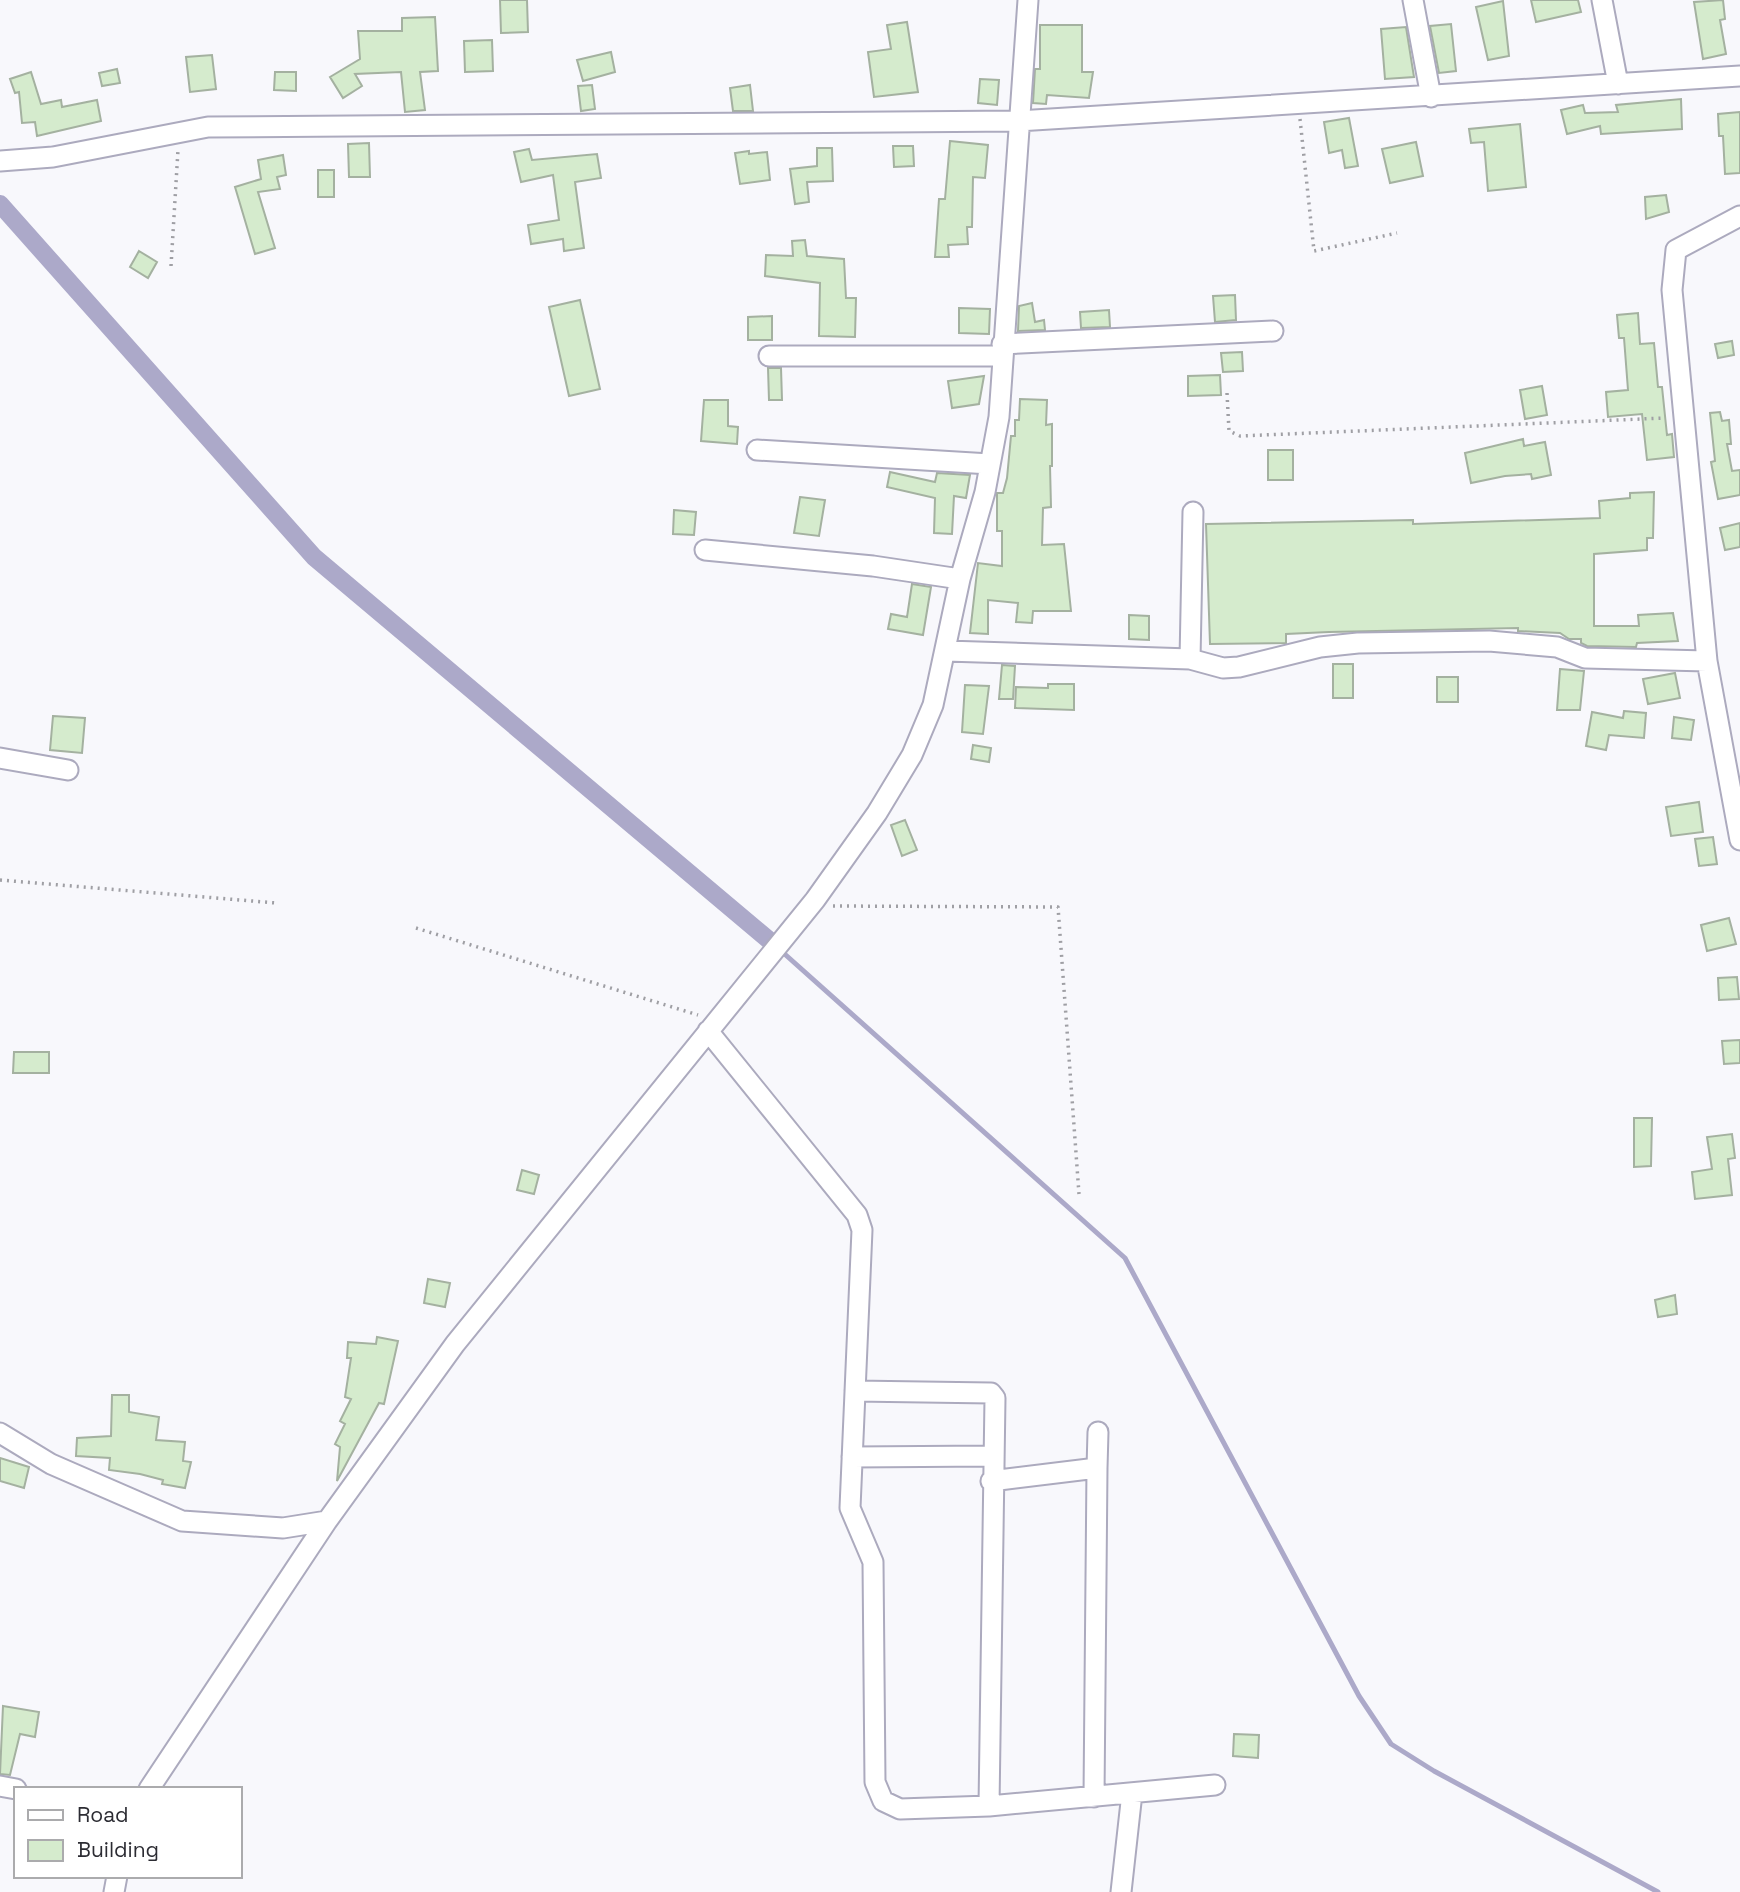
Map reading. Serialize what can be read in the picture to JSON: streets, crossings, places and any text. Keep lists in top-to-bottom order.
{
  "legend": ["Road", "Building"]
}
